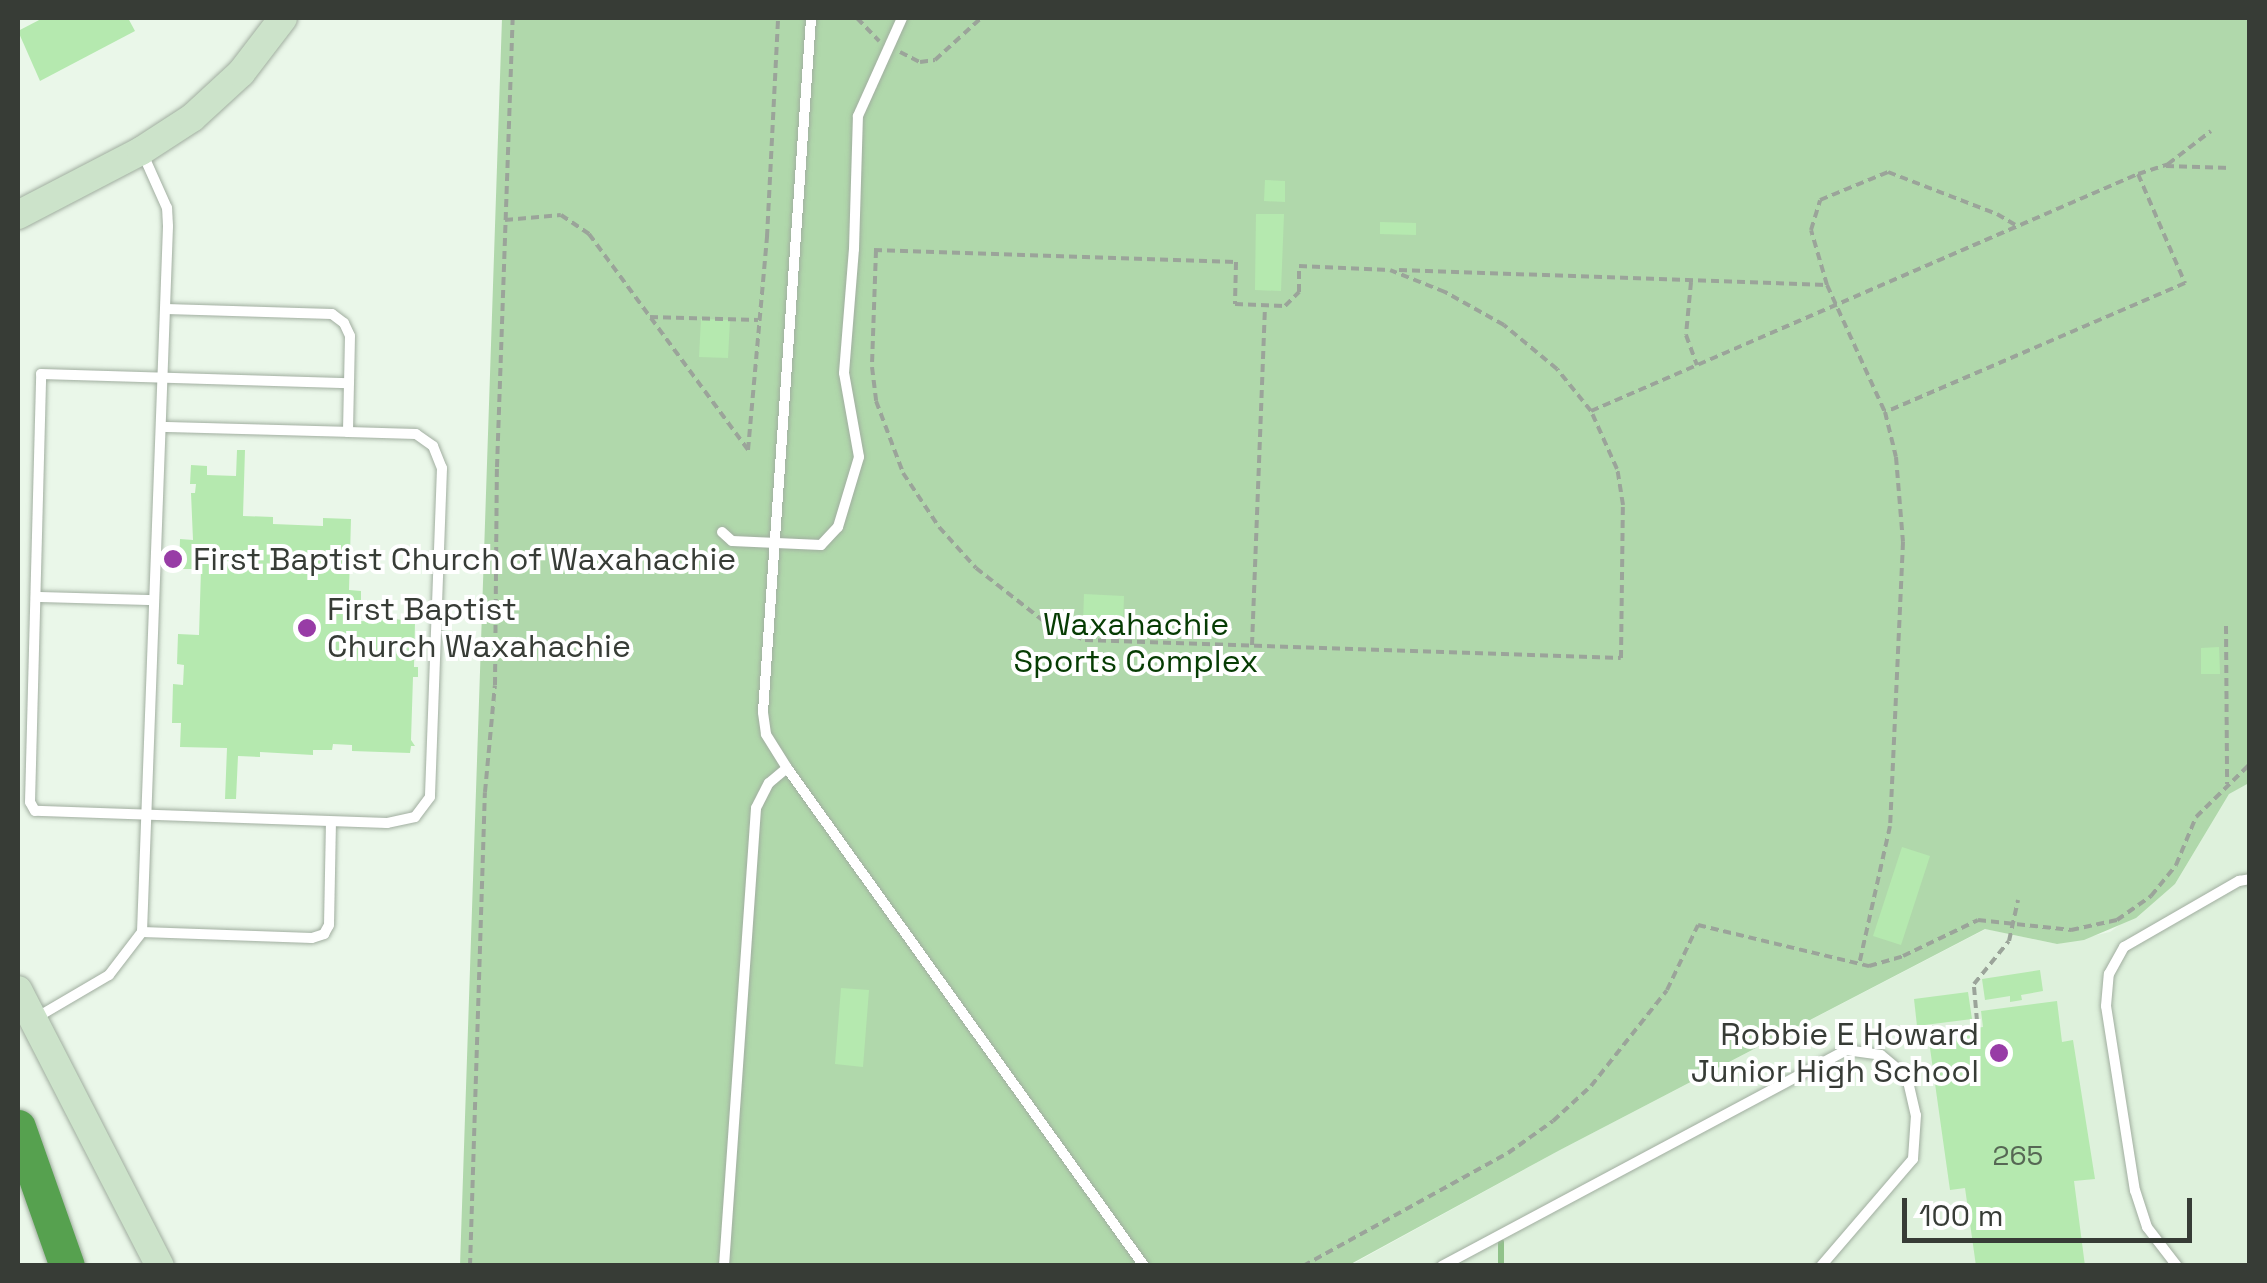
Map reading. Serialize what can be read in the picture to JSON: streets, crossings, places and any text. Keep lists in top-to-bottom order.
{
  "parks": ["Waxahachie Sports Complex"],
  "places": ["First Baptist Church of Waxahachie", "First Baptist Church Waxahachie", "Robbie E Howard Junior High School"],
  "house_numbers": ["265"],
  "scale_bar": "100 m"
}
